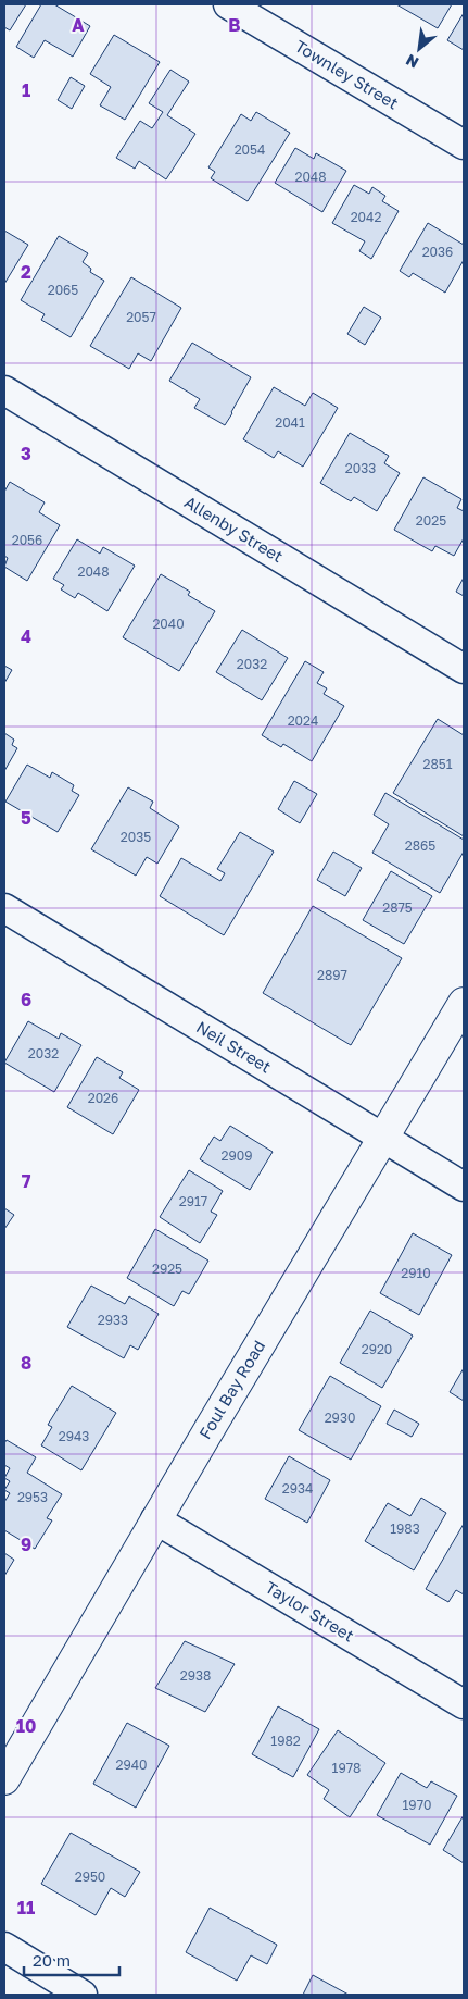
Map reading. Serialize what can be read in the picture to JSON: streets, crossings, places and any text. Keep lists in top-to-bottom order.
{
  "streets": {
    "main road": ["Foul Bay Road"],
    "street": [
      "Townley Street",
      "Allenby Street",
      "Neil Street",
      "Taylor Street"
    ]
  },
  "crossings": [
    ["Neil Street", "Foul Bay Road"],
    ["Foul Bay Road", "Taylor Street"]
  ],
  "house_numbers": [
    "2054",
    "2048",
    "2042",
    "2036",
    "2065",
    "2057",
    "2041",
    "2033",
    "2025",
    "2056",
    "2048",
    "2040",
    "2032",
    "2024",
    "2851",
    "2035",
    "2865",
    "2875",
    "2897",
    "2032",
    "2026",
    "2909",
    "2917",
    "2925",
    "2910",
    "2933",
    "2920",
    "2930",
    "2943",
    "2934",
    "2953",
    "1983",
    "2938",
    "1982",
    "2940",
    "1978",
    "1970",
    "2950"
  ],
  "scale_bar": "20 m",
  "north": "bottom left",
  "grid": {
    "columns": ["A", "B"],
    "rows": [
      "1",
      "2",
      "3",
      "4",
      "5",
      "6",
      "7",
      "8",
      "9",
      "10",
      "11"
    ]
  }
}
